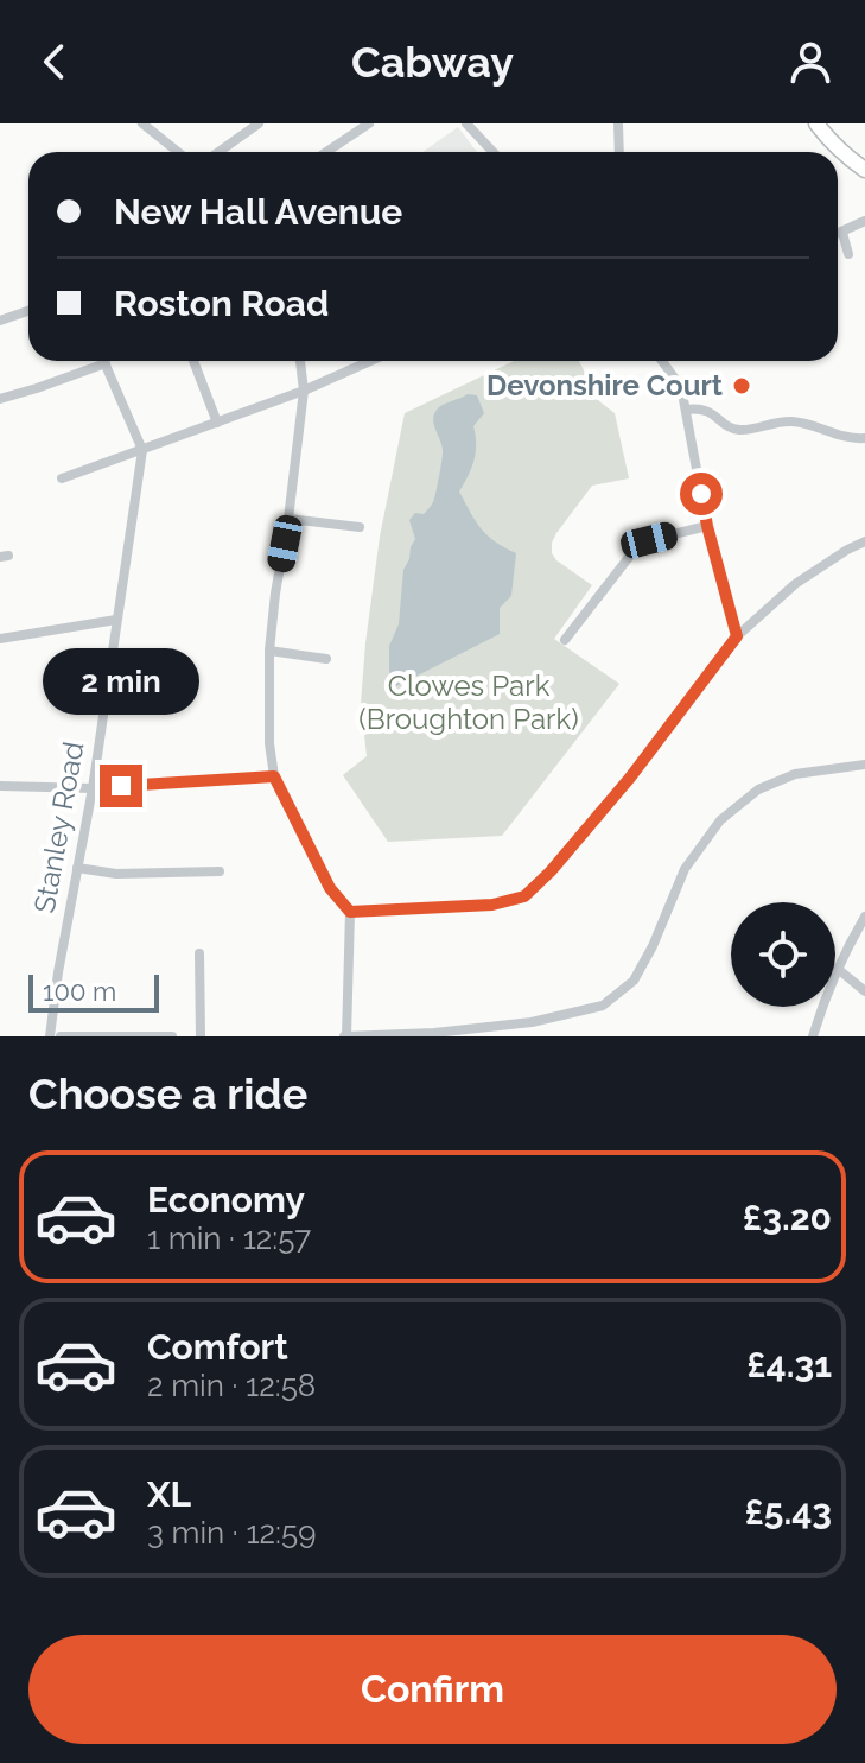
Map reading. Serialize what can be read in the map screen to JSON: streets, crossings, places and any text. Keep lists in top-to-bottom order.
{
  "streets": {
    "street": ["Stanley Road"]
  },
  "parks": ["Clowes Park (Broughton Park)"],
  "places": ["Devonshire Court"],
  "scale_bar": "100 m",
  "page": {
    "header": "Cabway",
    "banner": ["New Hall Avenue", "Roston Road"],
    "bubble": "2 min",
    "scale": "100 m",
    "heading": "Choose a ride",
    "list": [
      {
        "name": "Economy",
        "note": "1 min · 12:57",
        "value": "£3.20"
      },
      {
        "name": "Comfort",
        "note": "2 min · 12:58",
        "value": "£4.31"
      },
      {
        "name": "XL",
        "note": "3 min · 12:59",
        "value": "£5.43"
      }
    ],
    "buttons": "Confirm"
  }
}
